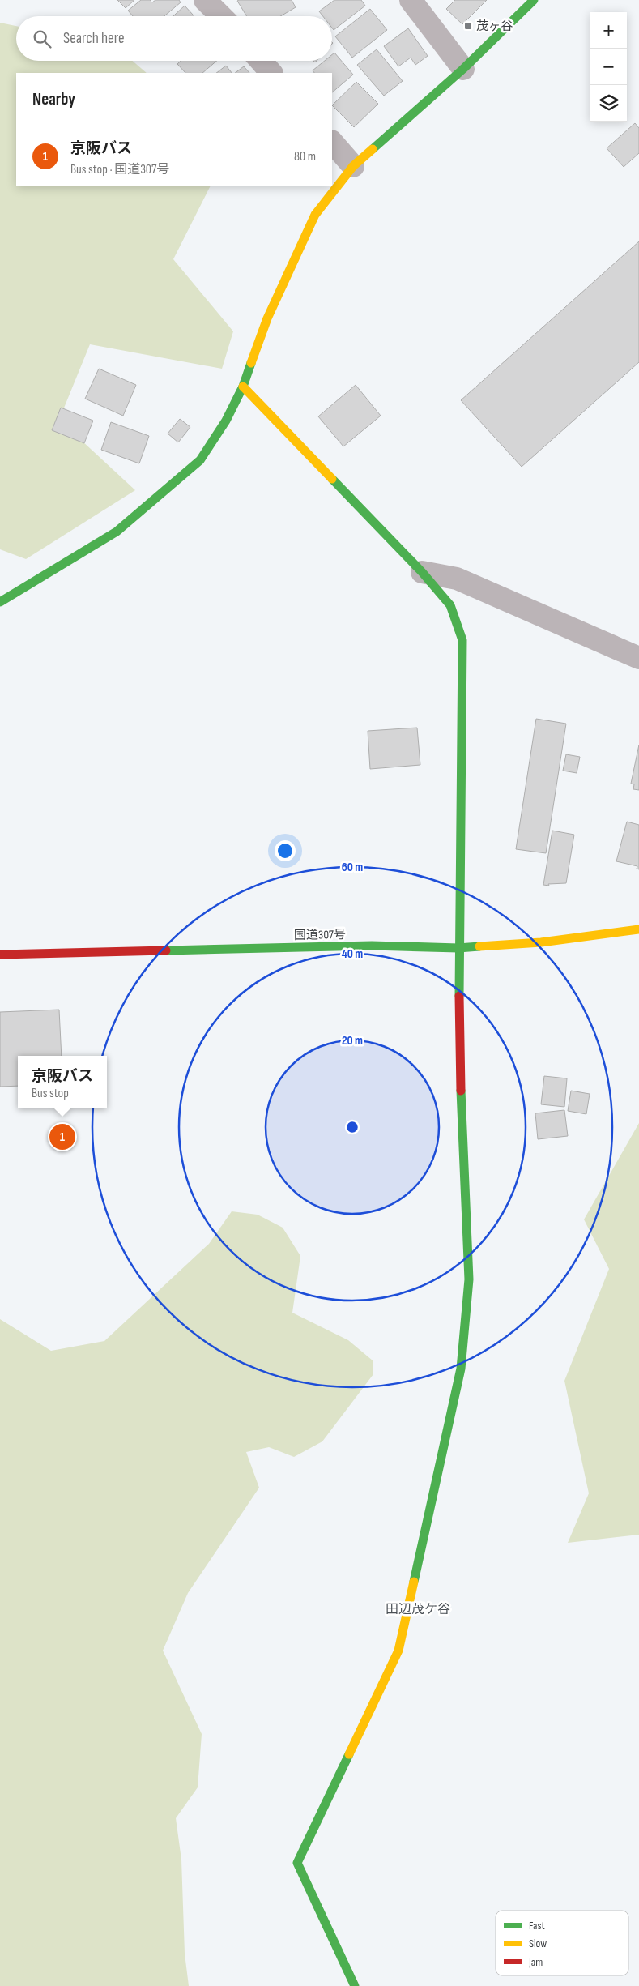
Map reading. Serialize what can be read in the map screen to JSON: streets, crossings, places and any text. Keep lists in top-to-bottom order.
{
  "streets": {
    "main road": ["国道307号"]
  },
  "districts": ["田辺茂ケ谷"],
  "places": {
    "transit": ["茂ヶ谷"]
  },
  "legend": ["Fast", "Slow", "Jam"],
  "page": {
    "map_buttons": ["+", "−"],
    "search": "Search here",
    "heading": "Nearby",
    "list": [
      {
        "mark": "1",
        "name": "京阪バス",
        "note": "Bus stop · 国道307号",
        "value": "80 m"
      }
    ],
    "popup": ["京阪バス", "Bus stop"],
    "pins": "1"
  },
  "rings": ["60 m", "40 m", "20 m"]
}
